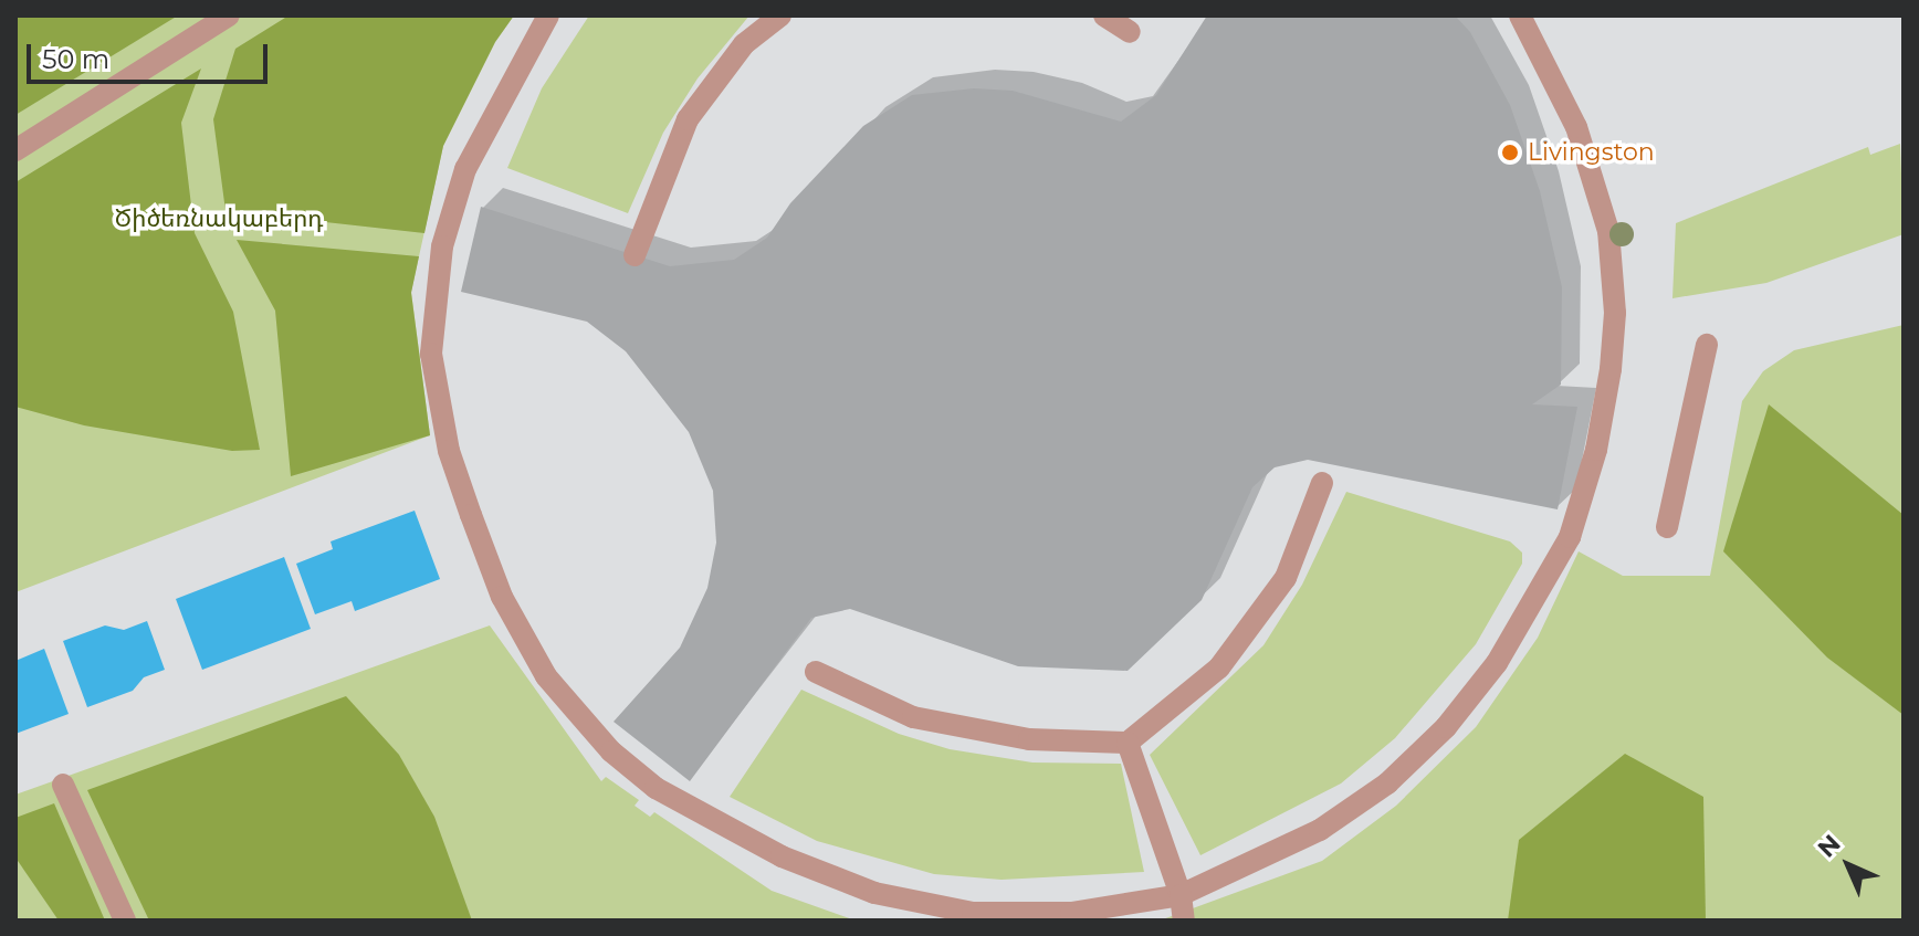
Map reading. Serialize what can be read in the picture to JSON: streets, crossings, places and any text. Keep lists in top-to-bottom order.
{
  "parks": ["Ծիծեռնակաբերդ"],
  "places": ["Livingston"],
  "scale_bar": "50 m",
  "north": "top left"
}
